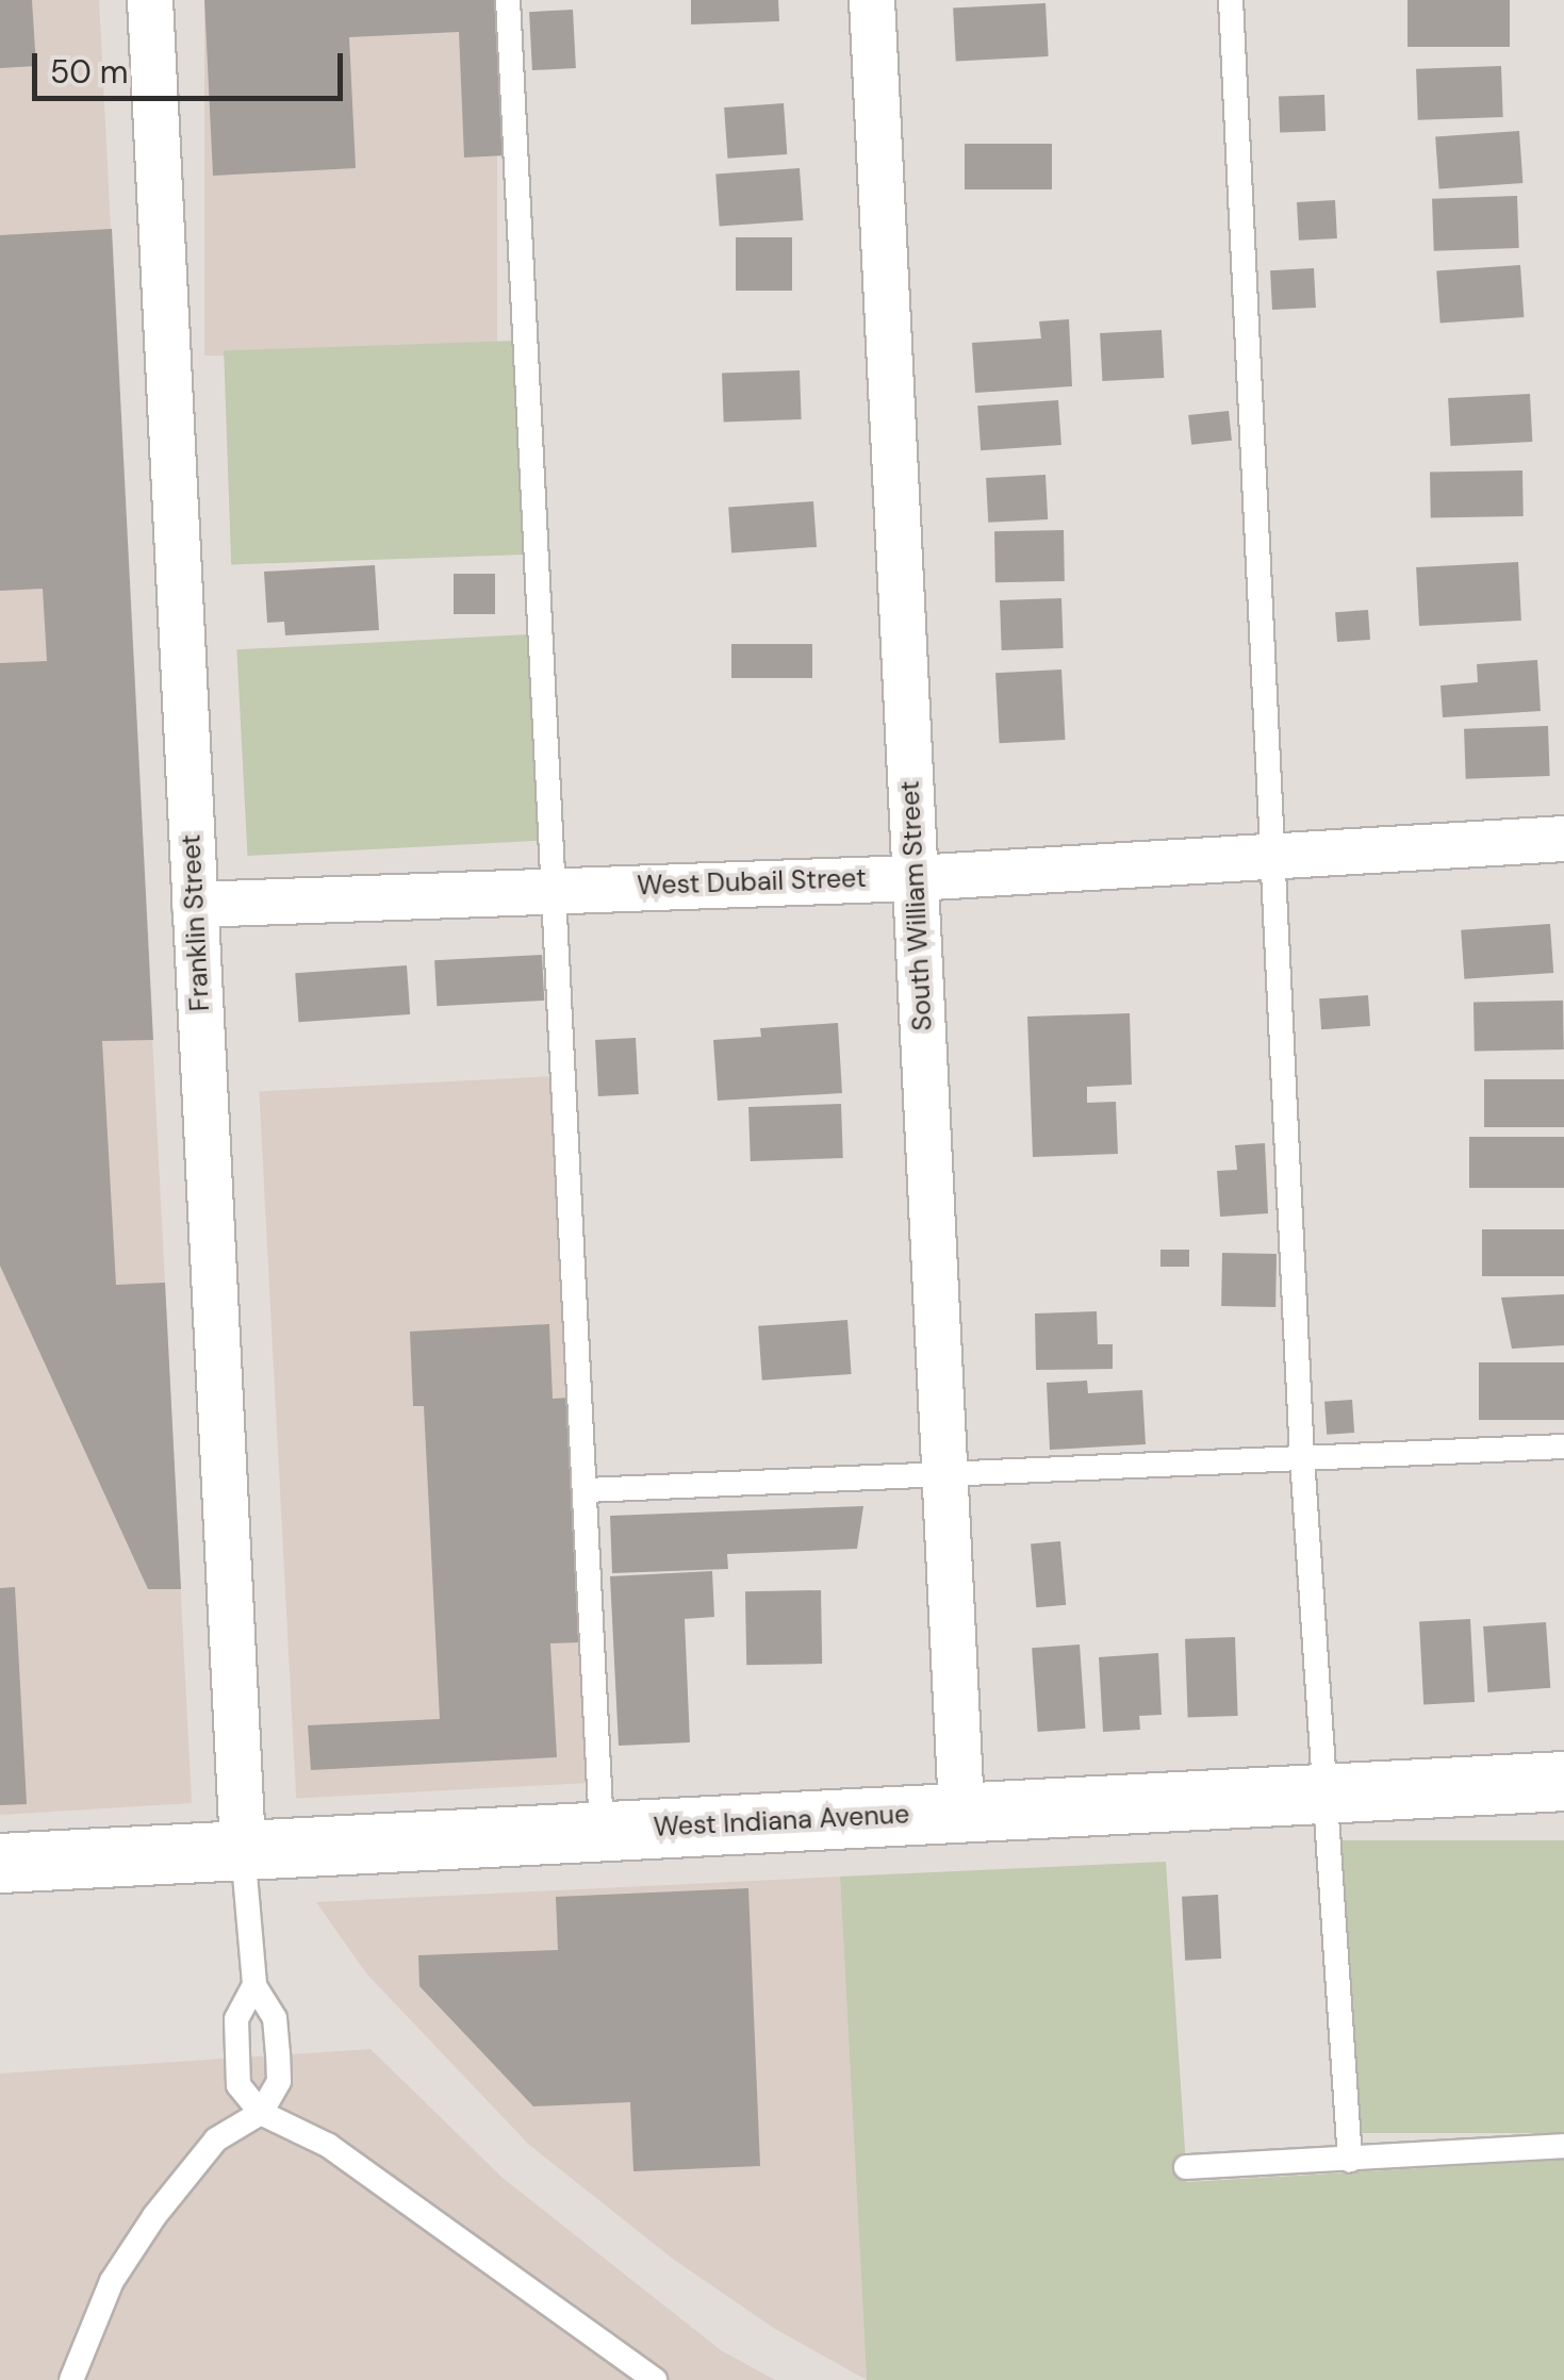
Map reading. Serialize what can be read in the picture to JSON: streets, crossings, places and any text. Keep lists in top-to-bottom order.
{
  "streets": {
    "street": [
      "West Dubail Street",
      "South William Street",
      "Franklin Street",
      "West Indiana Avenue"
    ]
  },
  "crossings": [
    ["West Dubail Street", "South William Street"],
    ["West Dubail Street", "Franklin Street"],
    ["South William Street", "West Indiana Avenue"],
    ["Franklin Street", "West Indiana Avenue"]
  ],
  "scale_bar": "50 m"
}
